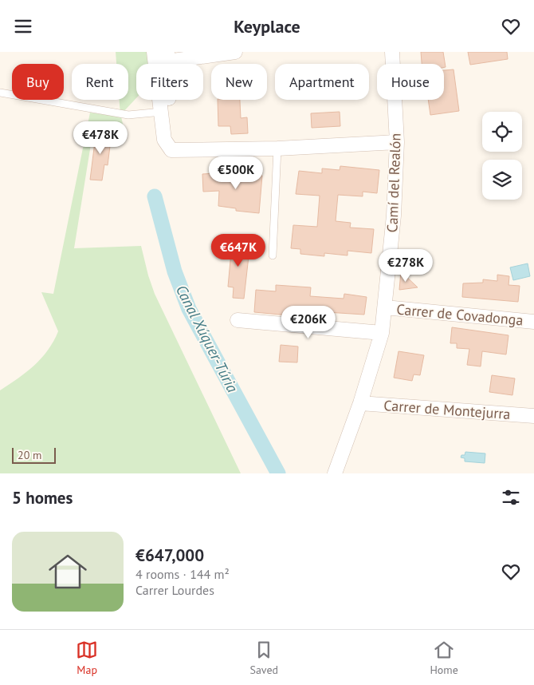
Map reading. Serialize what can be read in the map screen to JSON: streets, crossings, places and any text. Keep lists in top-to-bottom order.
{
  "streets": {
    "street": ["Camí del Realón", "Carrer de Covadonga", "Carrer de Montejurra"]
  },
  "crossings": [
    ["Camí del Realón", "Carrer de Covadonga"],
    ["Camí del Realón", "Carrer de Montejurra"]
  ],
  "water": ["Canal Xúquer-Túria"],
  "scale_bar": "20 m",
  "page": {
    "header": "Keyplace",
    "chip": [
      "Buy",
      "Rent",
      "Filters",
      "New",
      "Apartment",
      "House"
    ],
    "price": [
      "€478K",
      "€500K",
      "€647K",
      "€278K",
      "€206K"
    ],
    "scale": "20 m",
    "heading": "5 homes",
    "list": [
      {
        "name": "€647,000",
        "note": "4 rooms · 144 m² · Carrer Lourdes"
      }
    ],
    "tabs": ["Map", "Saved", "Home"]
  }
}
